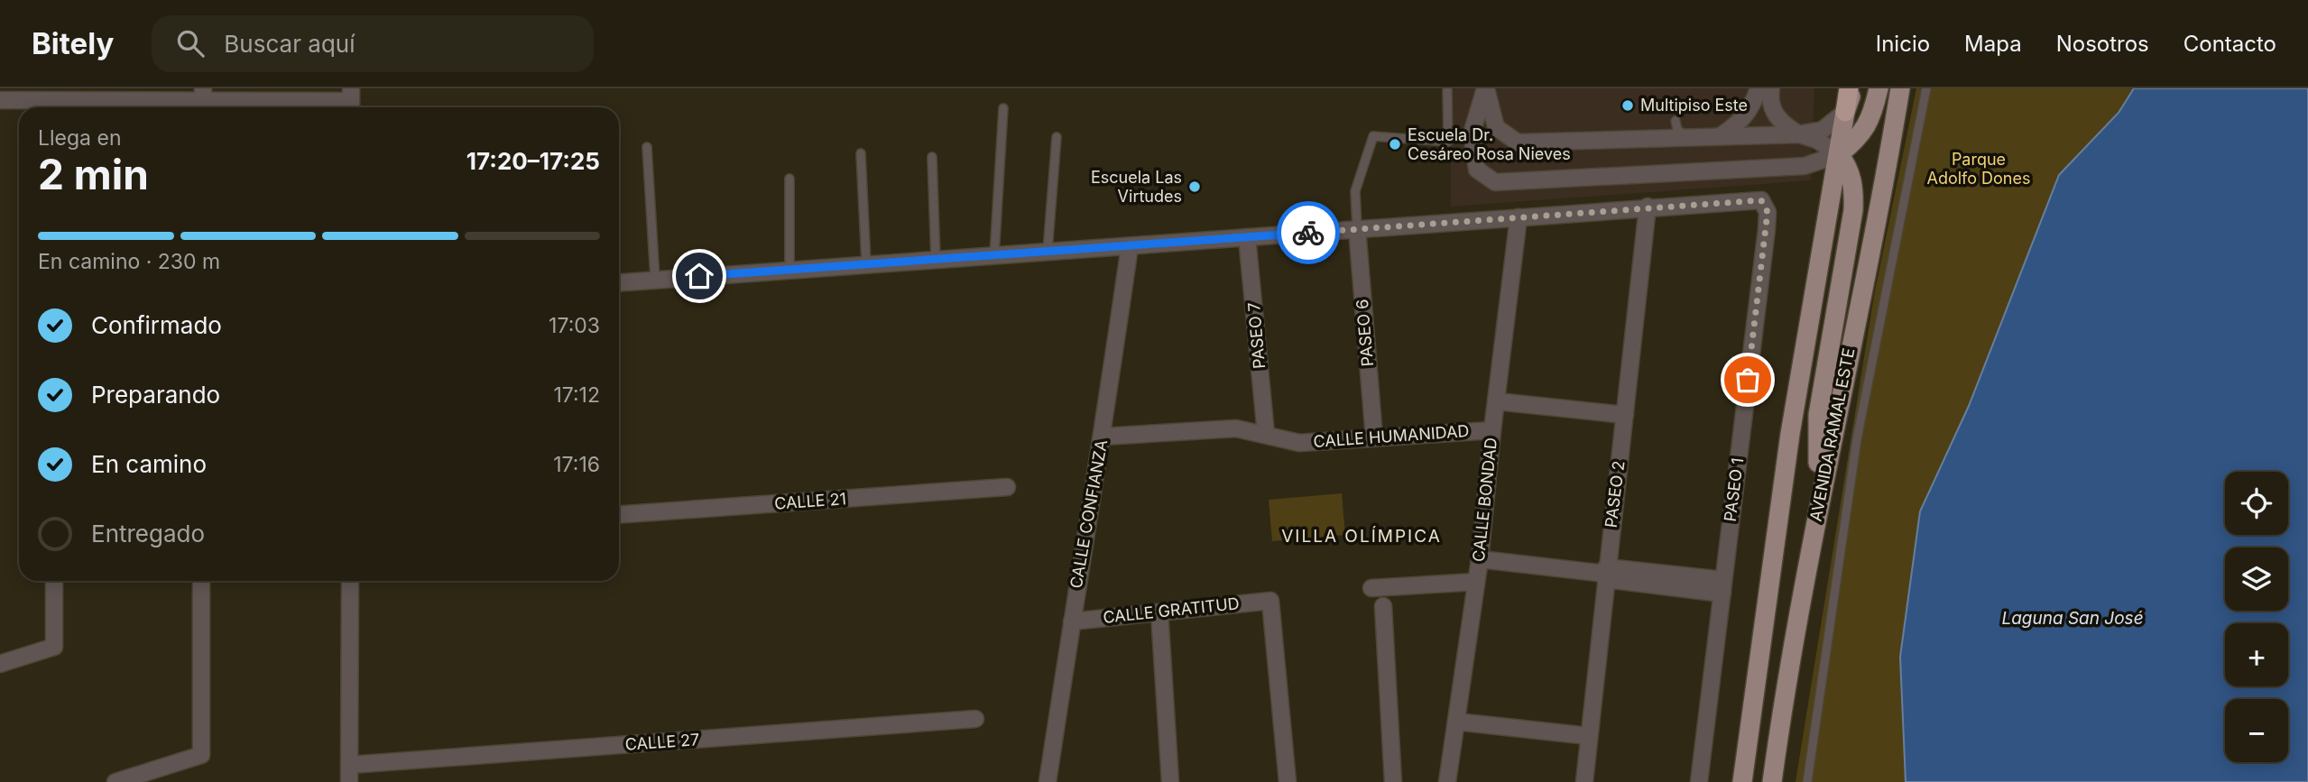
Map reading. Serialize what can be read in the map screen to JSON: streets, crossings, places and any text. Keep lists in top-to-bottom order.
{
  "streets": {
    "main road": ["AVENIDA RAMAL ESTE"],
    "street": [
      "PASEO 6",
      "PASEO 7",
      "CALLE HUMANIDAD",
      "PASEO 1",
      "PASEO 2",
      "CALLE BONDAD",
      "CALLE 21",
      "CALLE CONFIANZA",
      "CALLE GRATITUD",
      "CALLE 27"
    ]
  },
  "crossings": [
    ["PASEO 6", "CALLE HUMANIDAD"],
    ["PASEO 7", "CALLE HUMANIDAD"],
    ["CALLE HUMANIDAD", "CALLE BONDAD"],
    ["CALLE HUMANIDAD", "CALLE CONFIANZA"],
    ["PASEO 1", "PASEO 2"],
    ["CALLE CONFIANZA", "CALLE GRATITUD"]
  ],
  "districts": ["VILLA OLÍMPICA"],
  "water": ["Laguna San José"],
  "parks": ["Parque Adolfo Dones"],
  "places": ["Multipiso Este", "Escuela Dr. Cesáreo Rosa Nieves", "Escuela Las Virtudes"],
  "page": {
    "header": "Bitely",
    "search": "Buscar aquí",
    "nav": [
      "Inicio",
      "Mapa",
      "Nosotros",
      "Contacto"
    ],
    "heading": ["2 min", "Llega en", "17:20–17:25"],
    "bar": "En camino · 230 m",
    "list": [
      ["Confirmado", "17:03"],
      ["Preparando", "17:12"],
      ["En camino", "17:16"],
      "Entregado"
    ],
    "map_buttons": ["+", "−"]
  }
}
